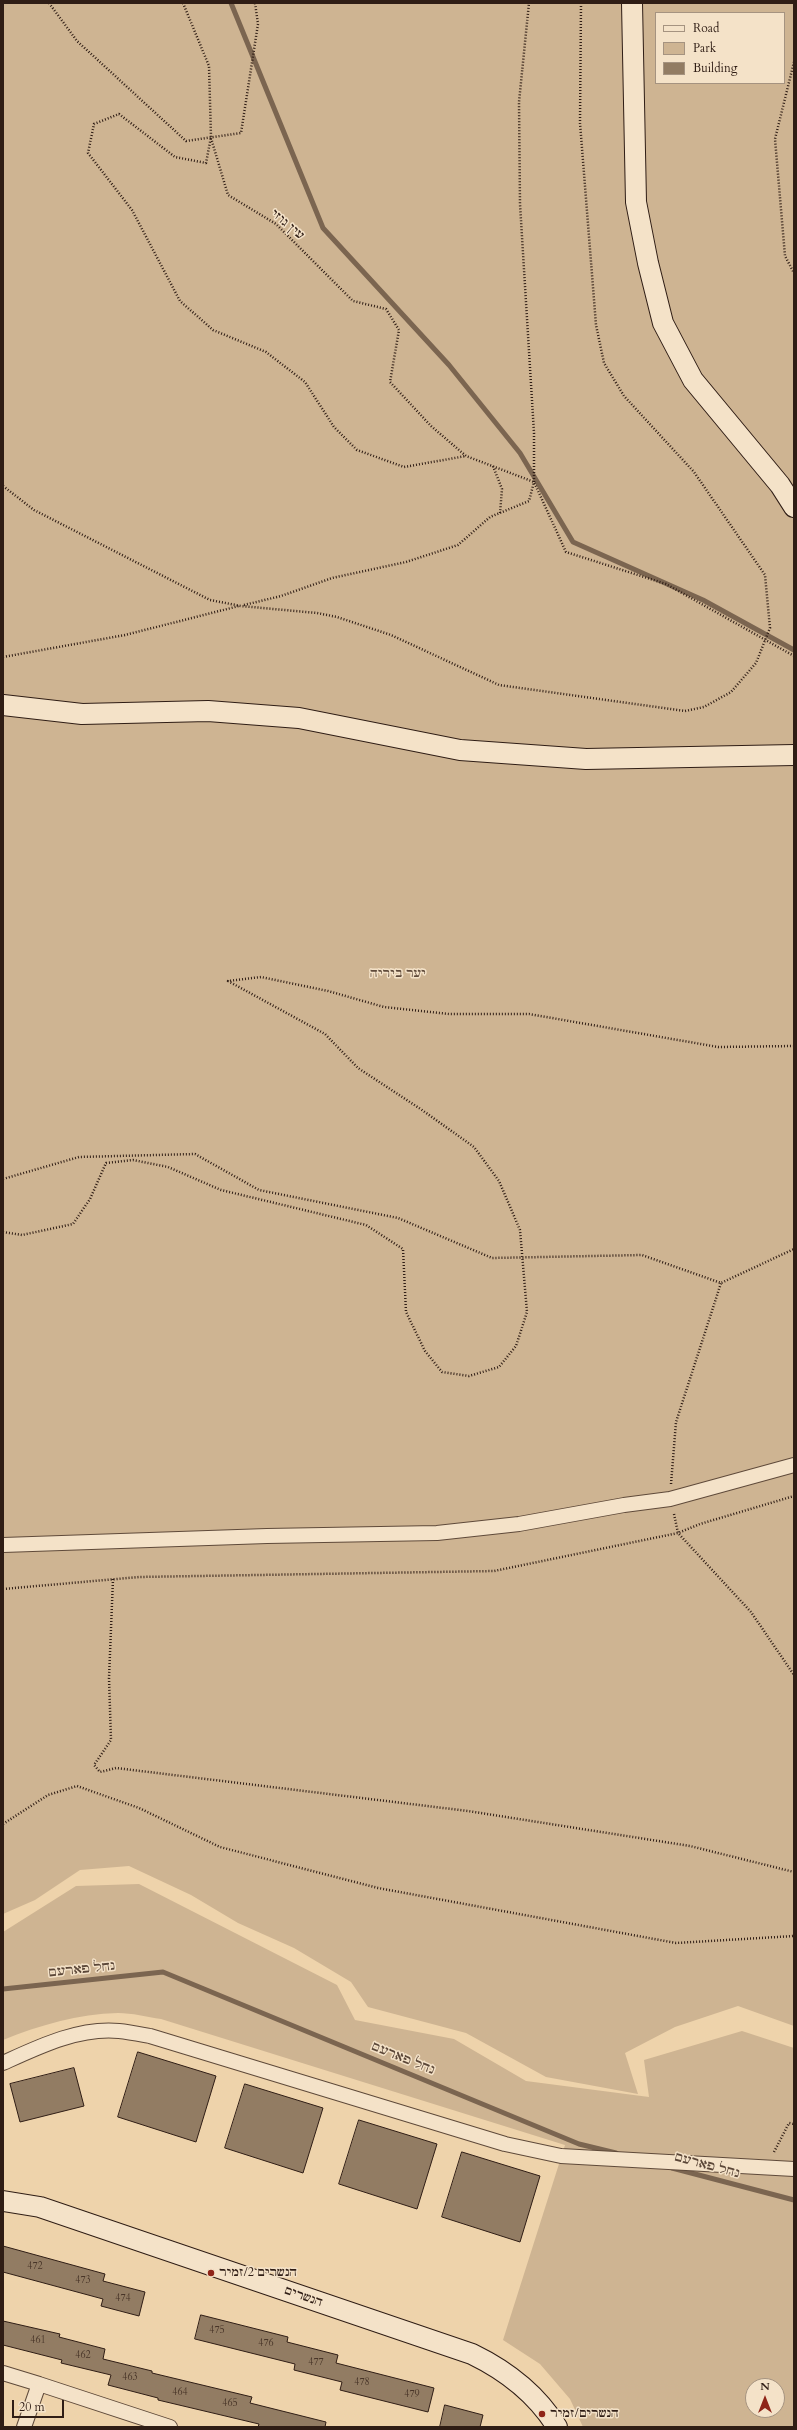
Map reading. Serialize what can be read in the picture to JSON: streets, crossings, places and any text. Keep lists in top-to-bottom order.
{
  "streets": {
    "main road": ["הנשרים"],
    "path": ["עין גוזי"]
  },
  "water": ["נחל פארעם"],
  "parks": ["יער ביריה"],
  "places": ["הנשרים 2/זמיר", "הנשרים/זמיר"],
  "house_numbers": [
    "472",
    "473",
    "474",
    "475",
    "461",
    "476",
    "462",
    "477",
    "463",
    "478",
    "464",
    "479",
    "465"
  ],
  "legend": ["Road", "Park", "Building"],
  "scale_bar": "20 m",
  "north": "top"
}
